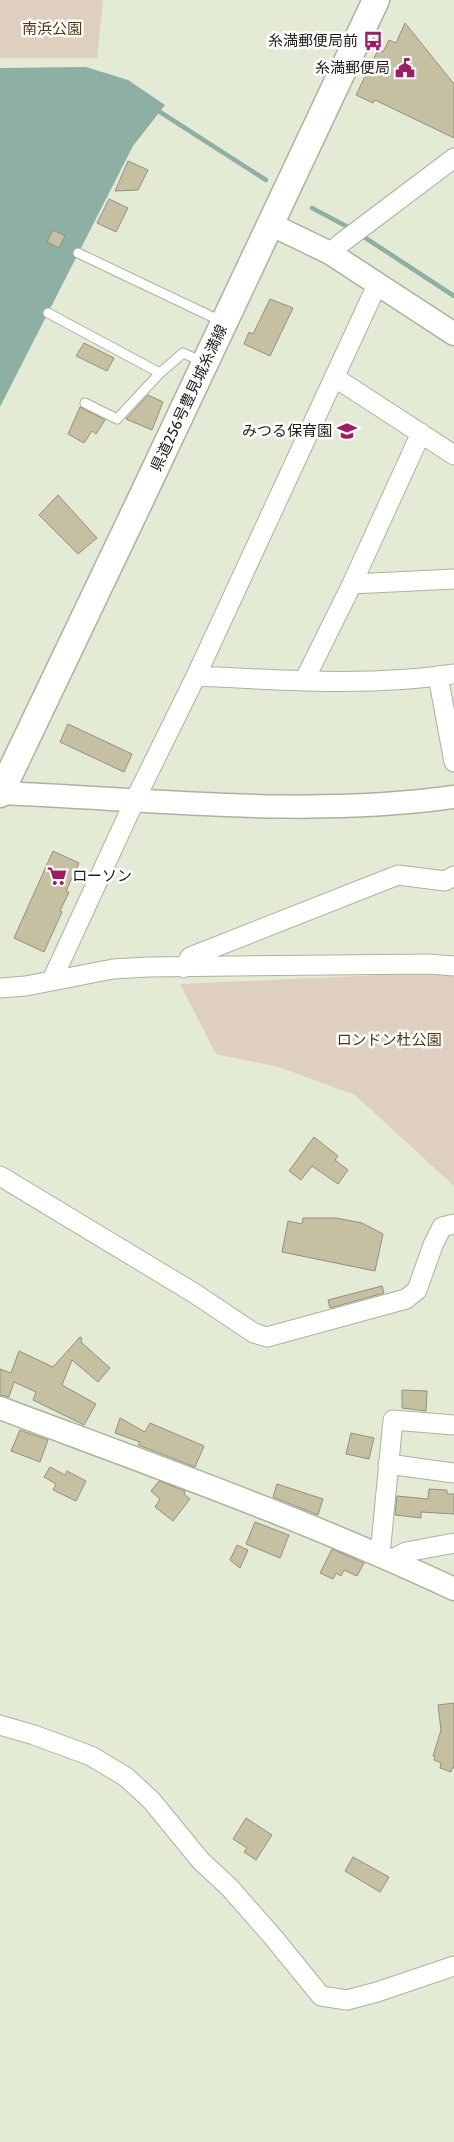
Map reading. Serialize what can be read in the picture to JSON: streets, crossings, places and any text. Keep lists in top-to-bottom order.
{
  "streets": {
    "main road": ["県道256号豊見城糸満線"]
  },
  "parks": ["南浜公園", "ロンドン杜公園"],
  "places": {
    "bus stop": ["糸満郵便局前"],
    "public building": ["糸満郵便局"],
    "school or university": ["みつる保育園"],
    "supermarket": ["ローソン"]
  }
}
